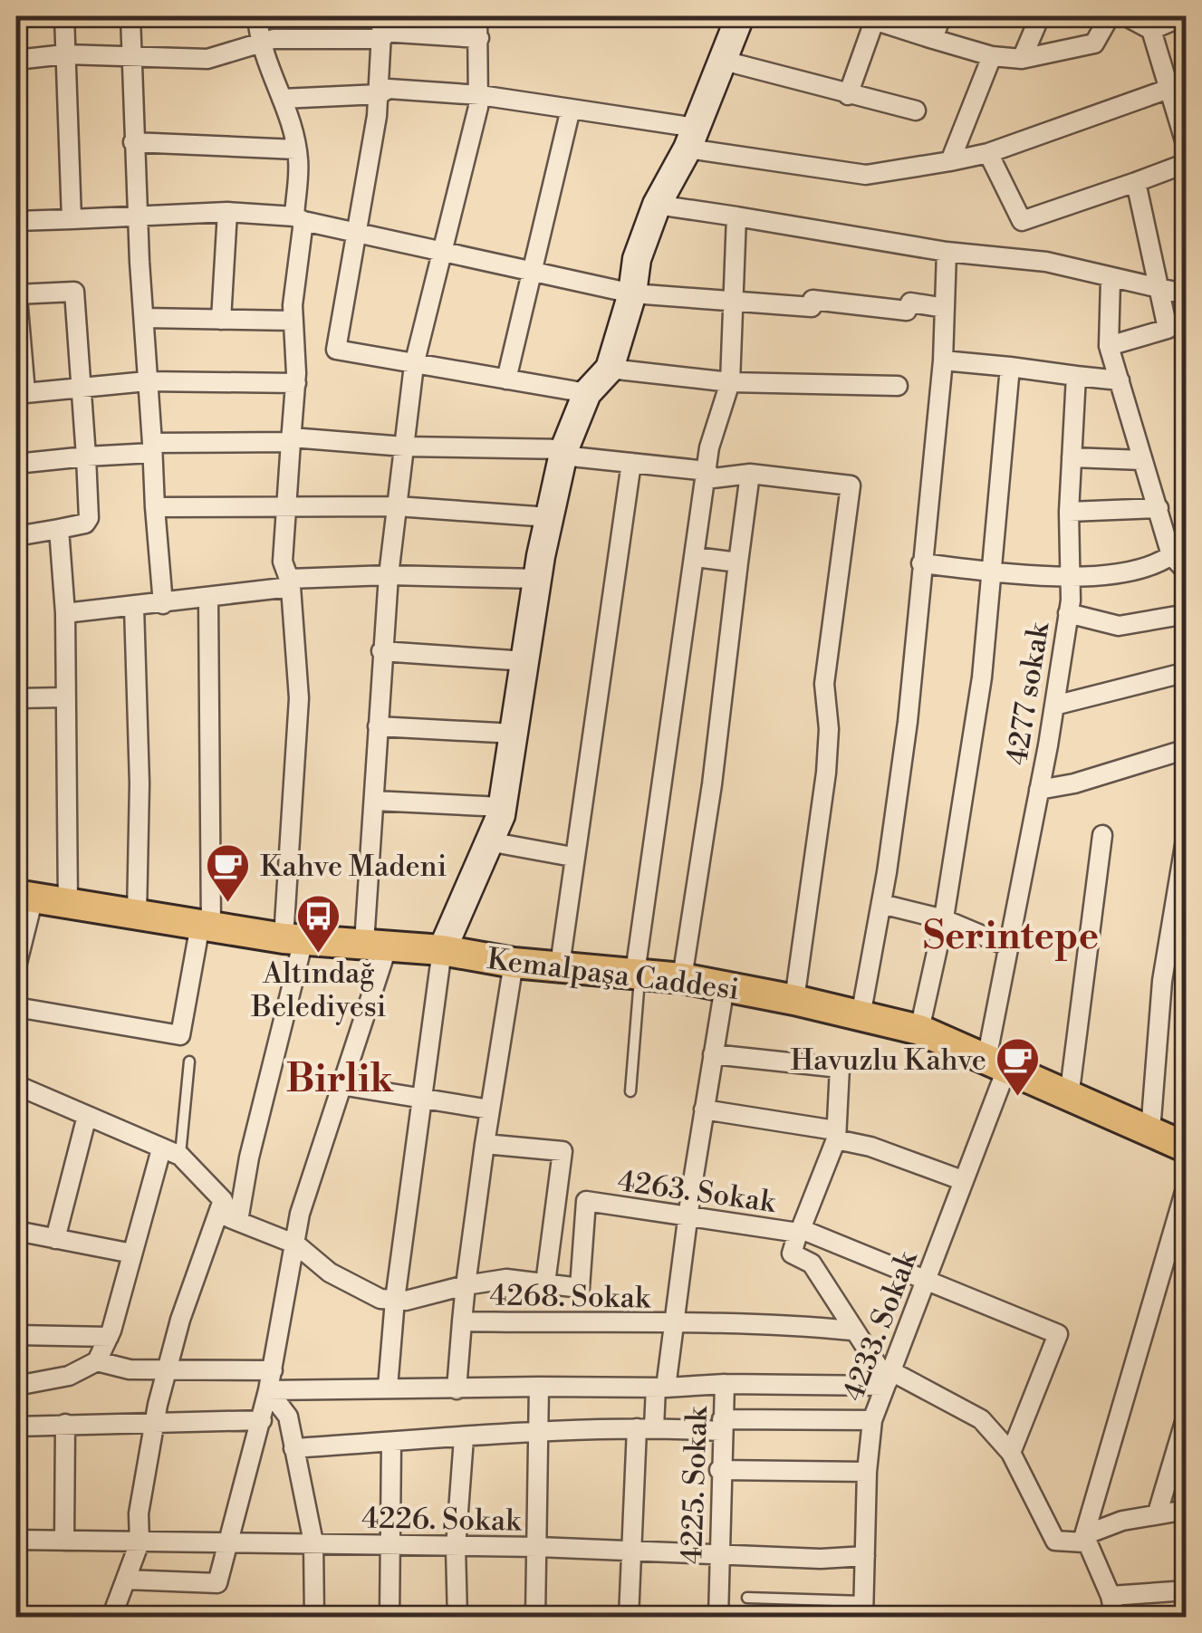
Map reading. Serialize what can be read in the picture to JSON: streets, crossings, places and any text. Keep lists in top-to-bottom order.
{
  "streets": {
    "main road": ["Kemalpaşa Caddesi"],
    "street": [
      "4277 sokak",
      "4263. Sokak",
      "4268. Sokak",
      "4233. Sokak",
      "4225. Sokak",
      "4226. Sokak"
    ]
  },
  "crossings": [
    ["4277 sokak", "Kemalpaşa Caddesi"],
    ["4277 sokak", "4233. Sokak"],
    ["Kemalpaşa Caddesi", "4233. Sokak"],
    ["Kemalpaşa Caddesi", "4225. Sokak"],
    ["4263. Sokak", "4268. Sokak"],
    ["4263. Sokak", "4233. Sokak"],
    ["4263. Sokak", "4225. Sokak"],
    ["4268. Sokak", "4225. Sokak"],
    ["4233. Sokak", "4226. Sokak"],
    ["4225. Sokak", "4226. Sokak"]
  ],
  "districts": ["Serintepe", "Birlik"],
  "places": {
    "cafe": ["Kahve Madeni", "Havuzlu Kahve"],
    "bus stop": ["Altındağ Belediyesi"]
  }
}
